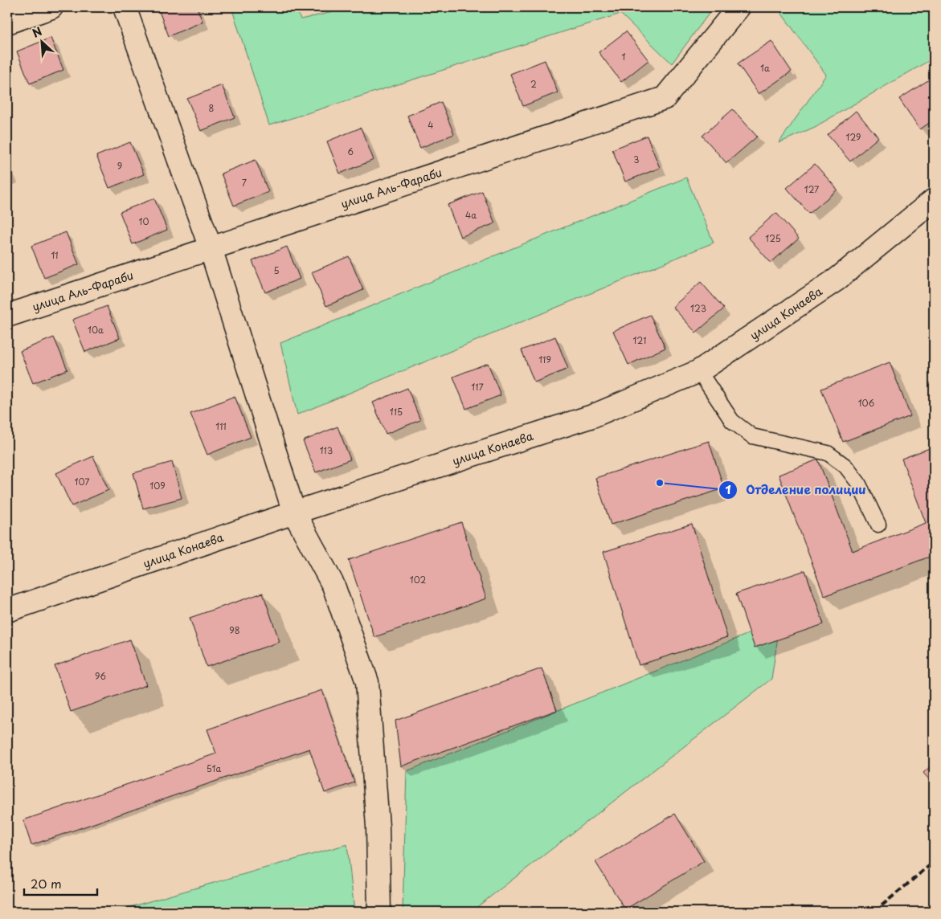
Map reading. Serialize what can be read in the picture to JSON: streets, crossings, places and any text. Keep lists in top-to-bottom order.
{
  "streets": {
    "street": ["улица Аль-Фараби", "улица Конаева"]
  },
  "places": ["Отделение полиции"],
  "house_numbers": [
    "1",
    "1а",
    "2",
    "8",
    "4",
    "129",
    "6",
    "3",
    "9",
    "7",
    "127",
    "4а",
    "10",
    "125",
    "11",
    "5",
    "123",
    "10а",
    "121",
    "119",
    "117",
    "106",
    "115",
    "111",
    "113",
    "107",
    "109",
    "102",
    "98",
    "96",
    "51а"
  ],
  "scale_bar": "20 m",
  "north": "top left"
}
